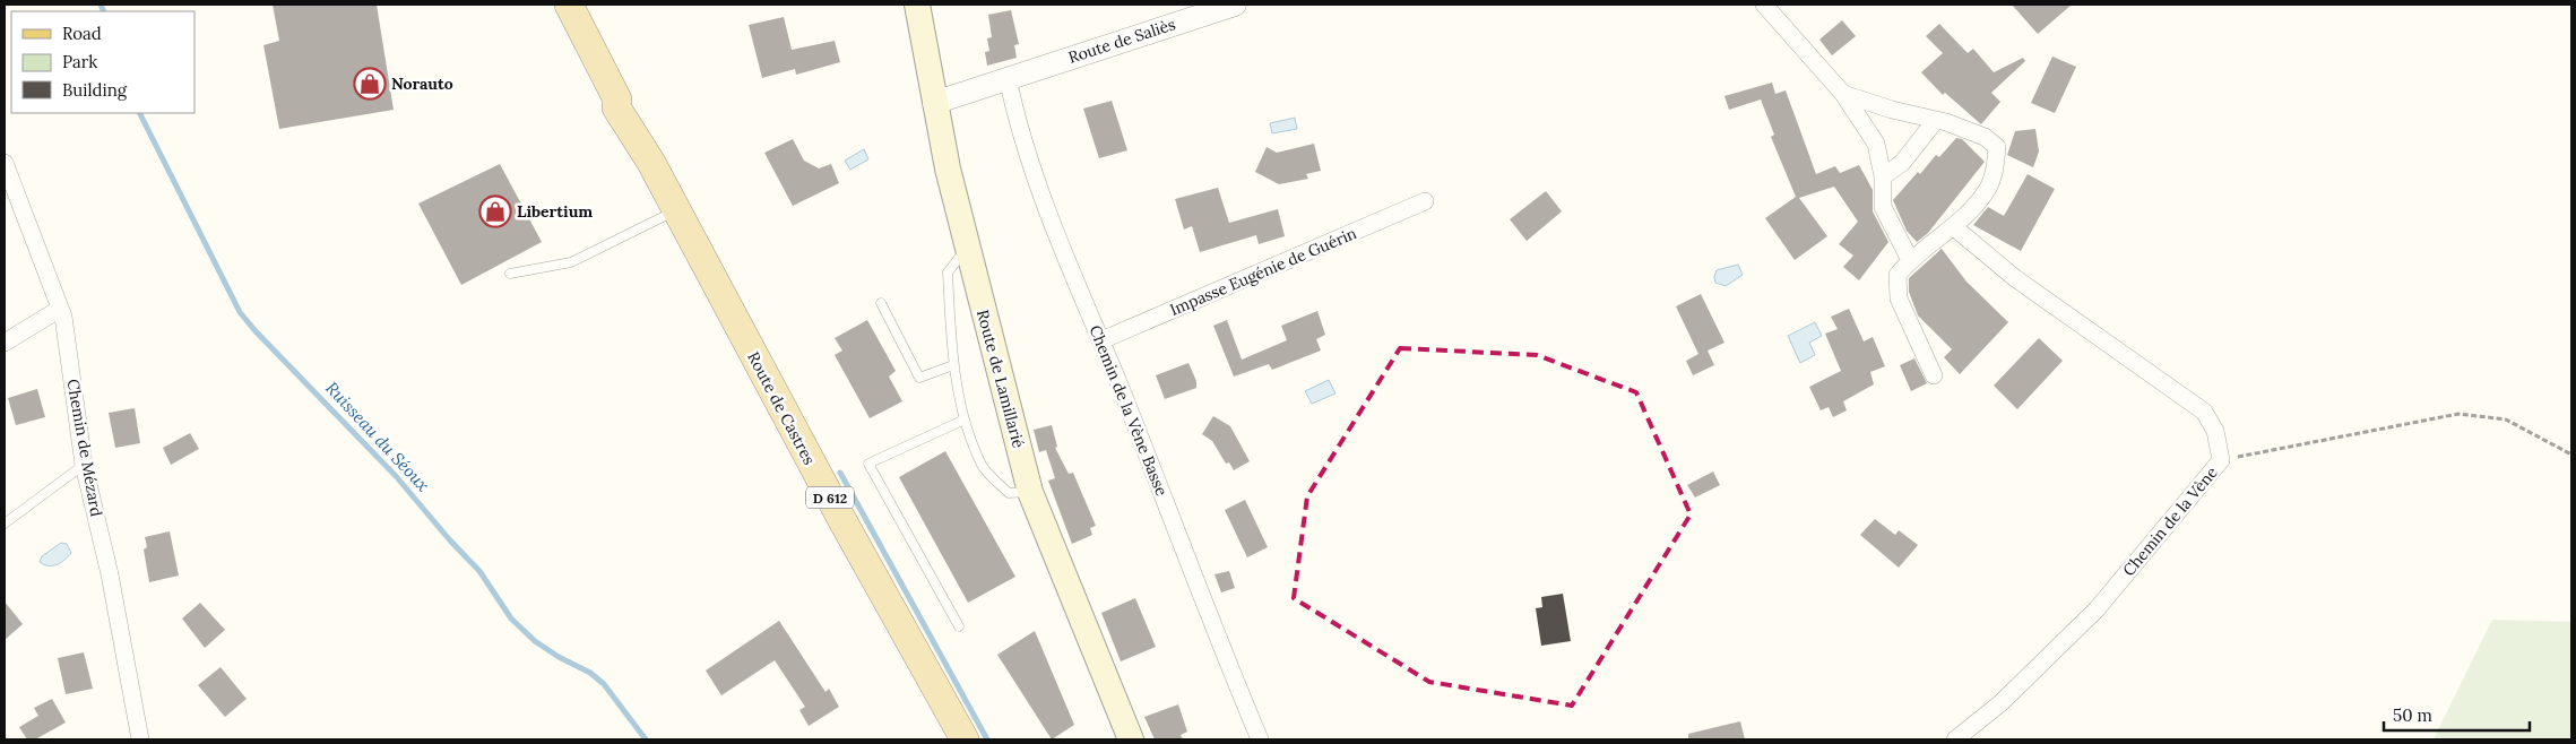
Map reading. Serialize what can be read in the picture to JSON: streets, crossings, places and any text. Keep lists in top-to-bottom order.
{
  "streets": {
    "main road": ["Route de Lamillarié", "Route de Castres", "D 612"],
    "street": [
      "Route de Saliès",
      "Impasse Eugénie de Guérin",
      "Chemin de la Vène Basse",
      "Chemin de Mézard",
      "Chemin de la Vène"
    ]
  },
  "crossings": [
    ["Route de Saliès", "Route de Lamillarié"],
    ["Route de Saliès", "Chemin de la Vène Basse"],
    ["Impasse Eugénie de Guérin", "Chemin de la Vène Basse"]
  ],
  "water": ["Ruisseau du Séoux"],
  "places": {
    "shop": ["Norauto", "Libertium"]
  },
  "legend": ["Road", "Park", "Building"],
  "scale_bar": "50 m"
}
